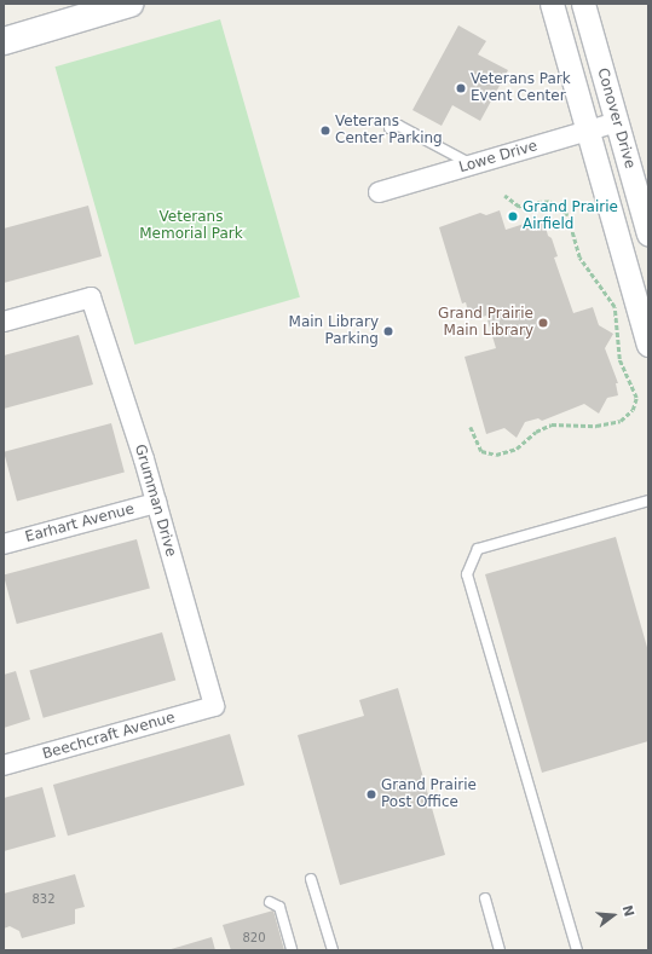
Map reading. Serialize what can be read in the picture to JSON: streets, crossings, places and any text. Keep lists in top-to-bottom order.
{
  "streets": {
    "street": [
      "Conover Drive",
      "Lowe Drive",
      "Grumman Drive",
      "Earhart Avenue",
      "Beechcraft Avenue"
    ]
  },
  "crossings": [
    ["Conover Drive", "Lowe Drive"],
    ["Grumman Drive", "Earhart Avenue"],
    ["Grumman Drive", "Beechcraft Avenue"]
  ],
  "parks": ["Veterans Memorial Park"],
  "places": [
    "Veterans Park Event Center",
    "Veterans Center Parking",
    "Grand Prairie Airfield",
    "Grand Prairie Main Library",
    "Main Library Parking",
    "Grand Prairie Post Office"
  ],
  "house_numbers": ["832", "820"],
  "north": "right"
}
